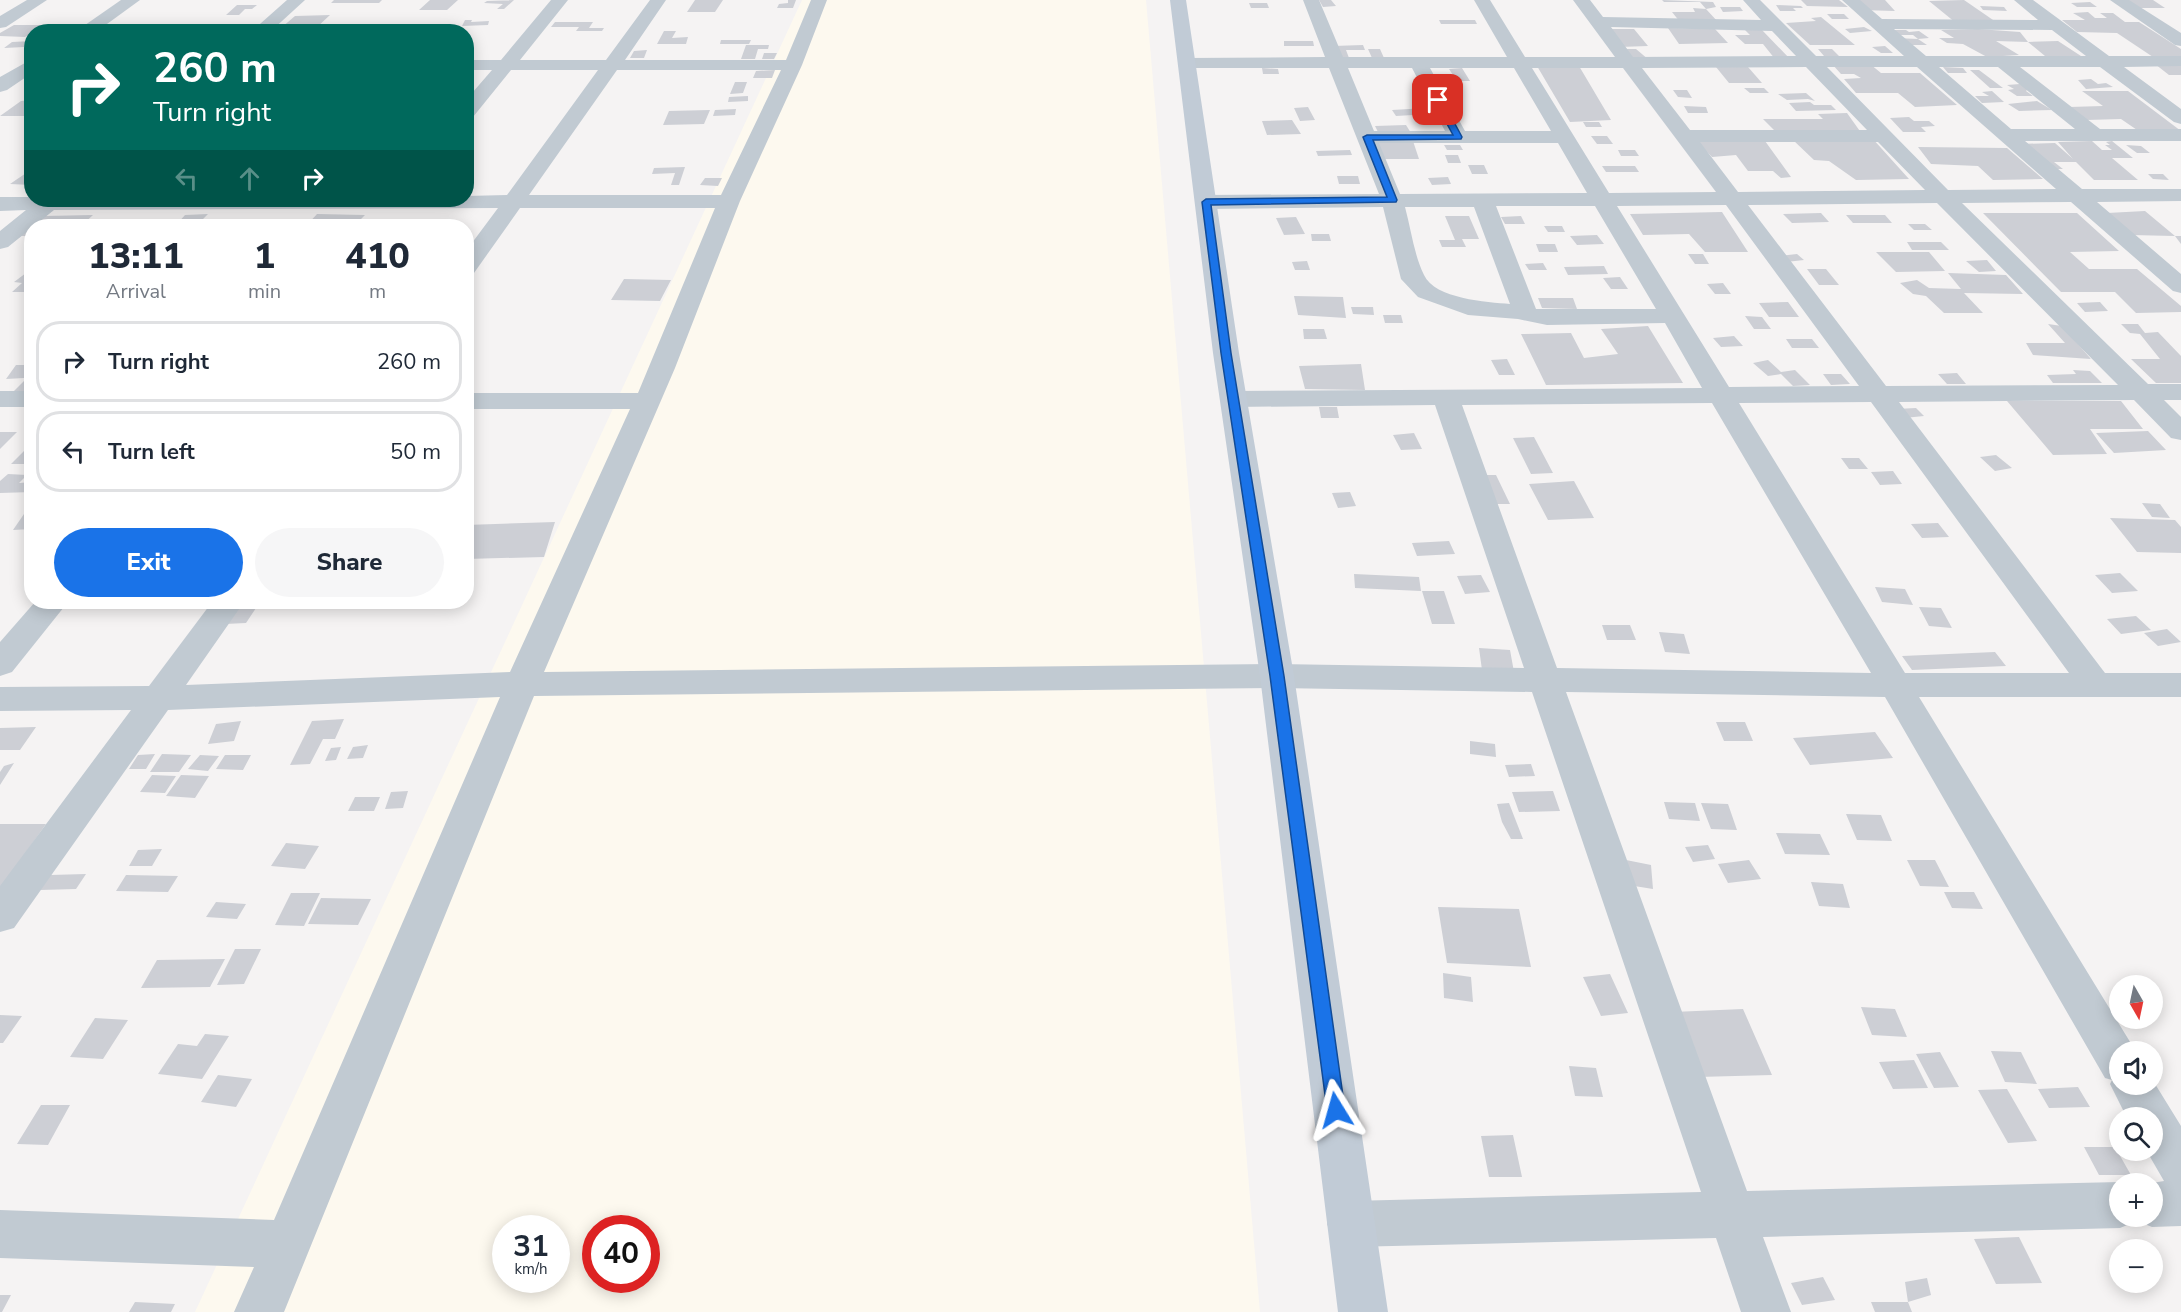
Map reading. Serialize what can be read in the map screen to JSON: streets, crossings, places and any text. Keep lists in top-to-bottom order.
{
  "north": "bottom",
  "page": {
    "turn": ["260 m", "Turn right"],
    "eta": [
      "13:11",
      "Arrival",
      "1",
      "min",
      "410",
      "m"
    ],
    "list": [
      {
        "name": "Turn right",
        "value": "260 m"
      },
      {
        "name": "Turn left",
        "value": "50 m"
      }
    ],
    "buttons": ["Exit", "Share"],
    "map_buttons": ["+", "−"],
    "speed": "31 km/h",
    "limit": "40"
  }
}
